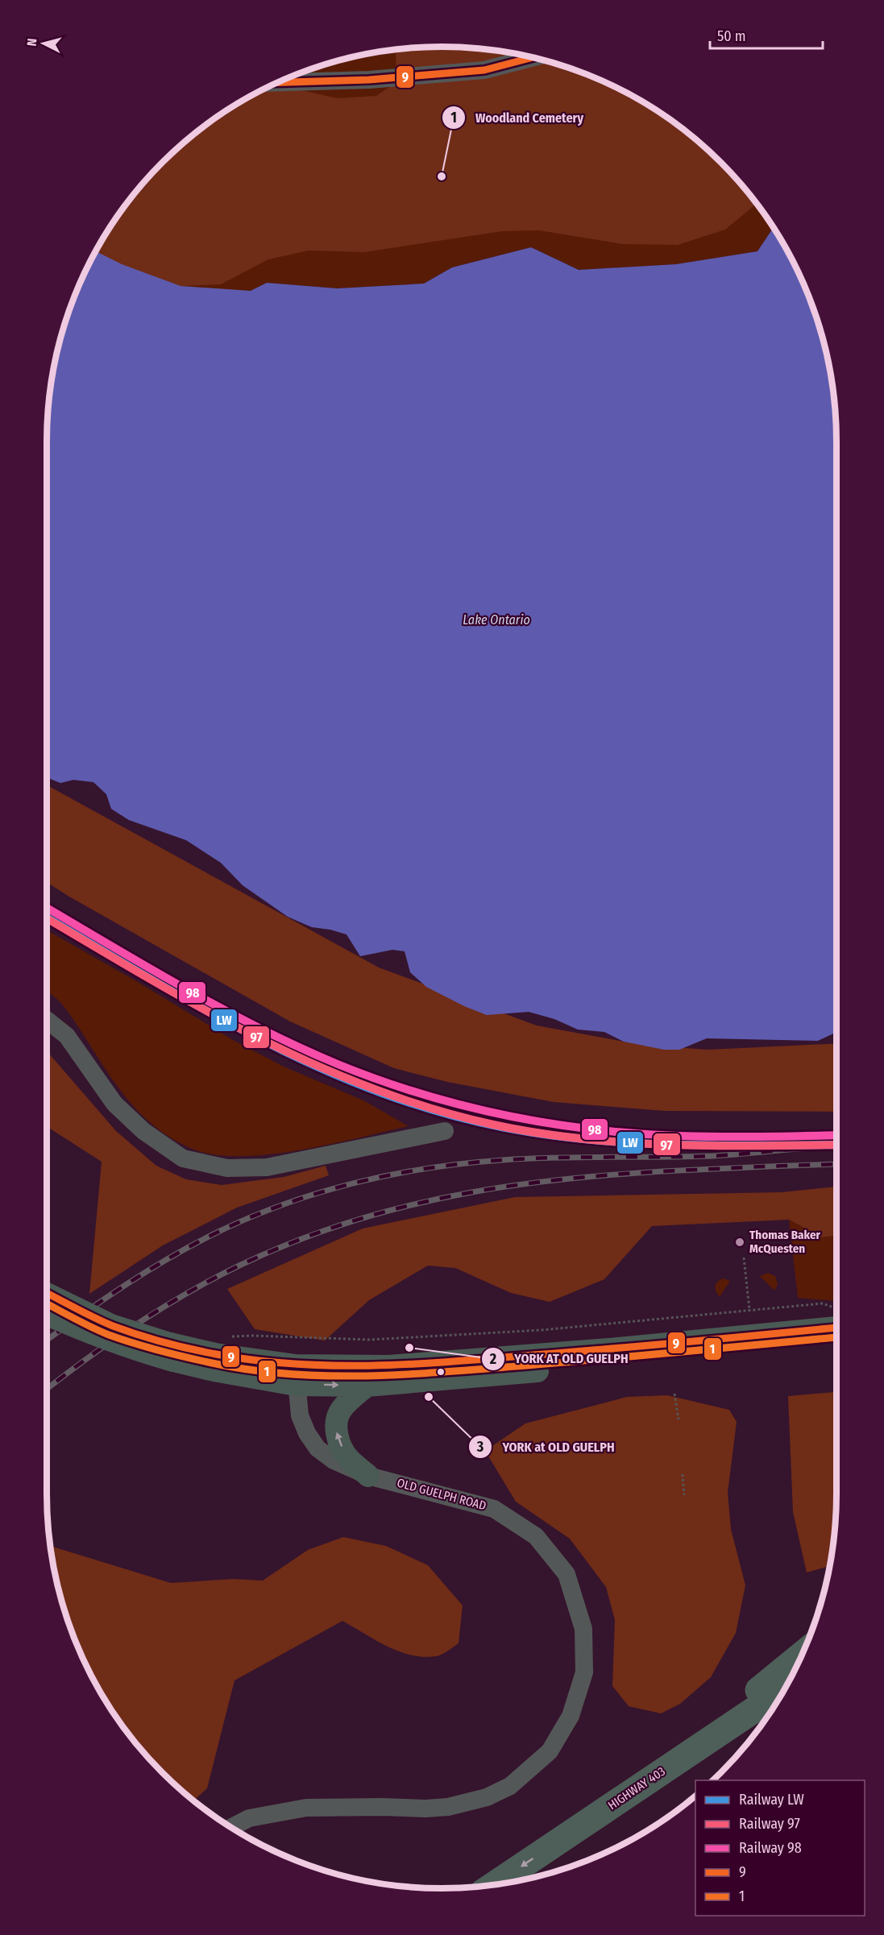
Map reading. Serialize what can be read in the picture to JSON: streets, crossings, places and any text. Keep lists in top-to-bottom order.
{
  "streets": {
    "highway": ["HIGHWAY 403"],
    "street": ["OLD GUELPH ROAD"]
  },
  "water": ["Lake Ontario"],
  "places": [
    "Woodland Cemetery",
    "Thomas Baker McQuesten",
    "YORK AT OLD GUELPH",
    "YORK at OLD GUELPH"
  ],
  "lines": [
    "transit line 9",
    "rail line 98",
    "rail line LW",
    "rail line 97",
    "transit line 1"
  ],
  "legend": [
    "Railway LW",
    "Railway 97",
    "Railway 98",
    "9",
    "1"
  ],
  "scale_bar": "50 m",
  "north": "left"
}
